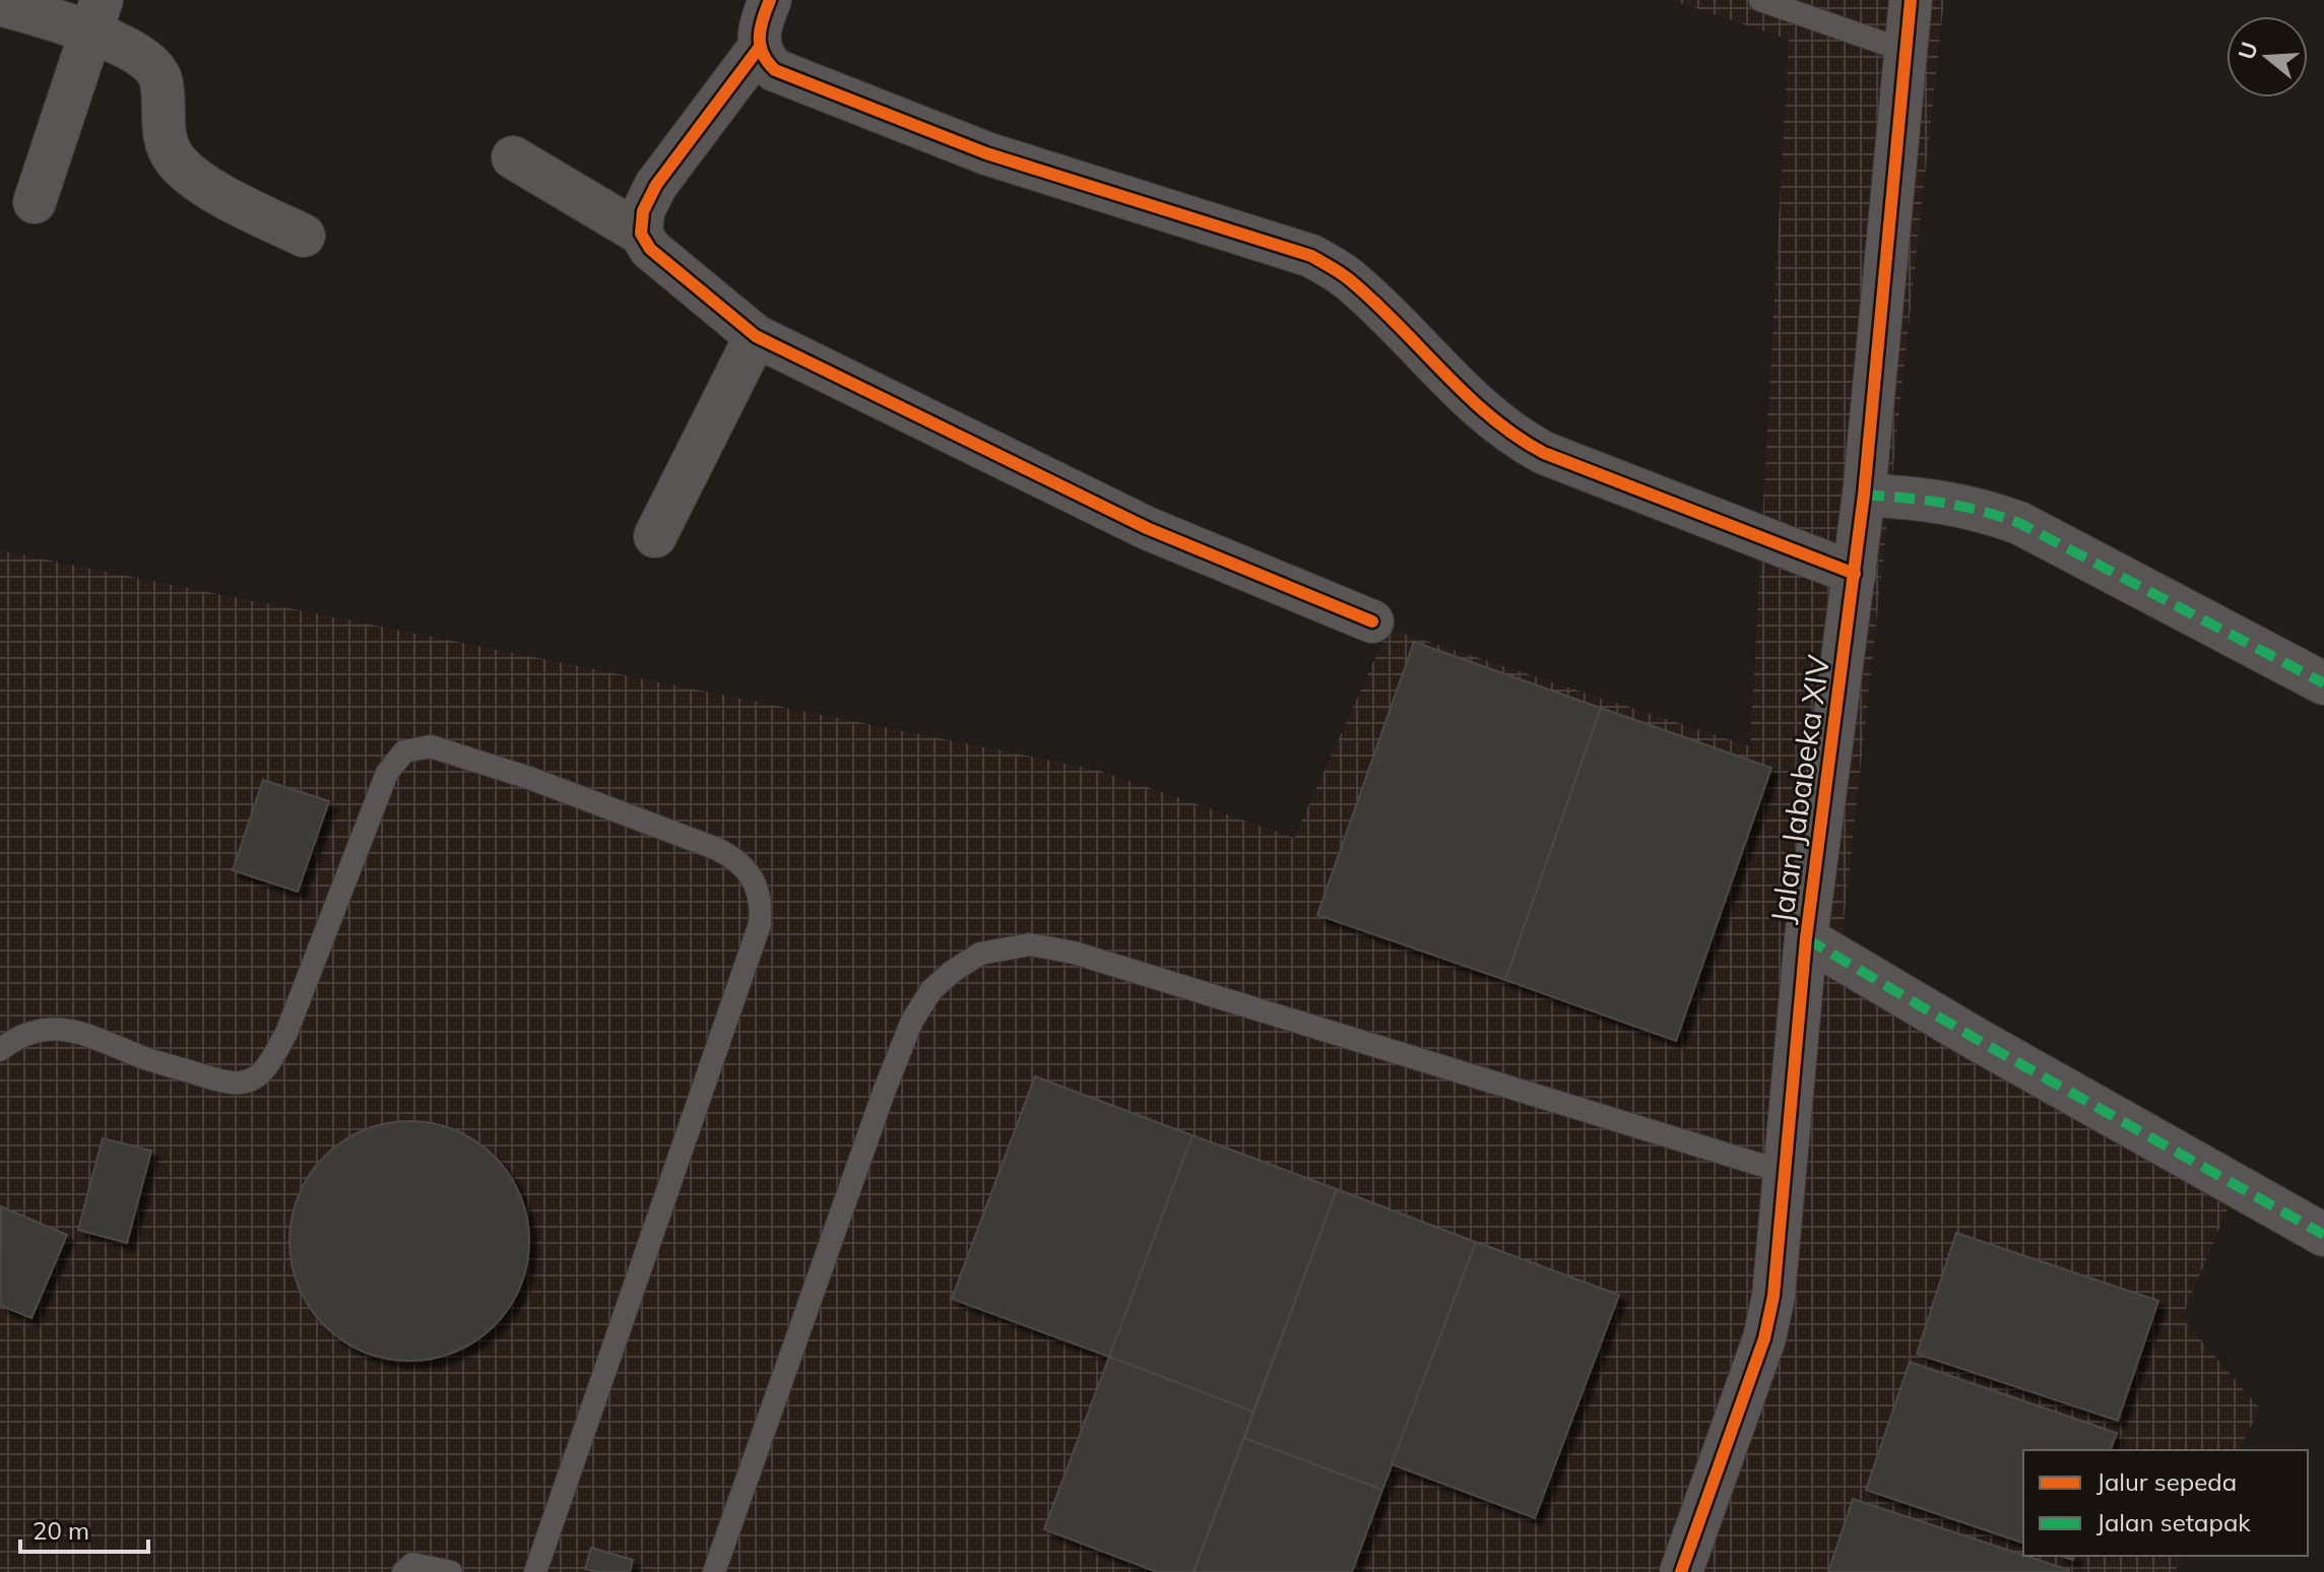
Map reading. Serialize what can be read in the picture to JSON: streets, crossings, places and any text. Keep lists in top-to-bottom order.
{
  "streets": {
    "street": ["Jalan Jababeka XIV"]
  },
  "legend": ["Jalur sepeda", "Jalan setapak"],
  "scale_bar": "20 m",
  "north": "left"
}
